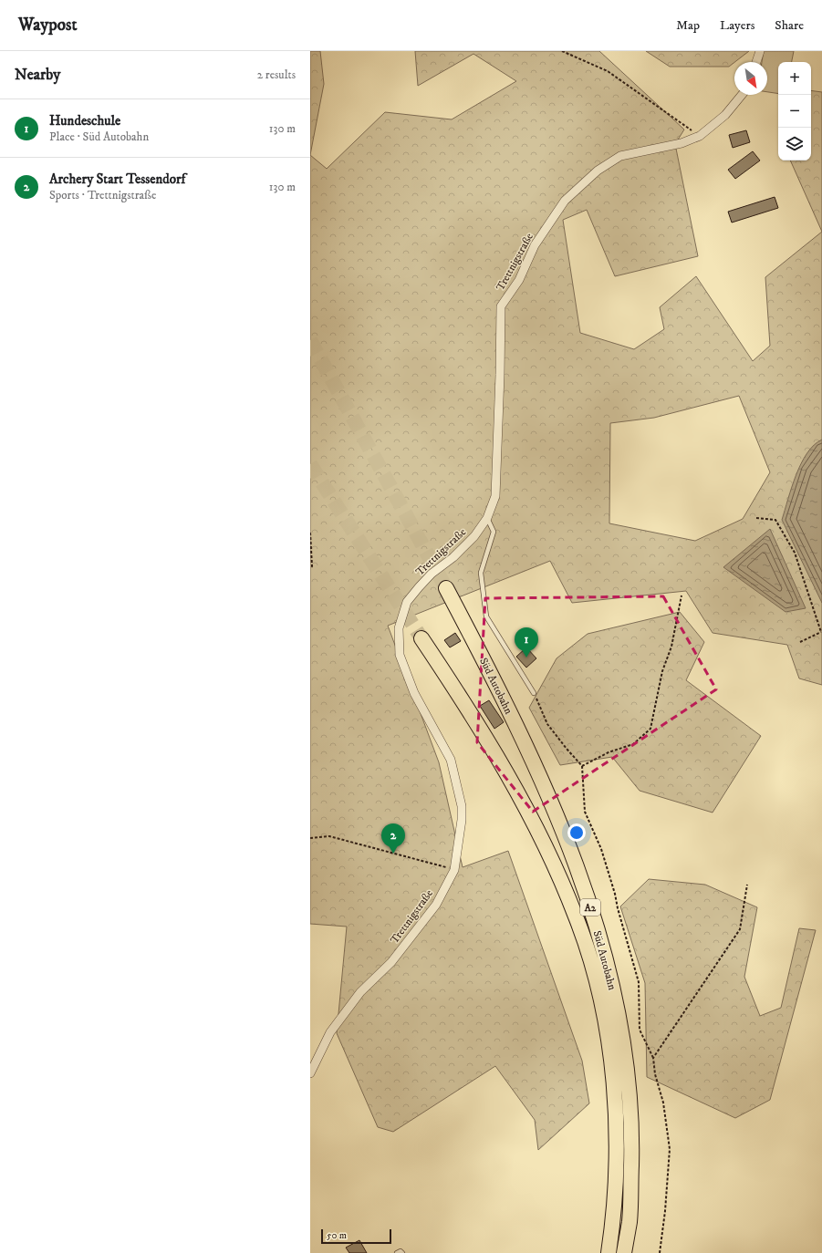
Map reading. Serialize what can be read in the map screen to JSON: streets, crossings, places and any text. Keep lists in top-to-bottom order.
{
  "streets": {
    "highway": ["Süd Autobahn", "A2"],
    "street": ["Trettnigstraße"]
  },
  "scale_bar": "50 m",
  "north": "bottom right",
  "page": {
    "header": "Waypost",
    "nav": ["Map", "Layers", "Share"],
    "heading": ["Nearby", "2 results"],
    "map_buttons": ["+", "−"],
    "list": [
      {
        "mark": "1",
        "name": "Hundeschule",
        "note": "Place · Süd Autobahn",
        "value": "130 m"
      },
      {
        "mark": "2",
        "name": "Archery Start Tessendorf",
        "note": "Sports · Trettnigstraße",
        "value": "130 m"
      }
    ],
    "pins": ["1", "2"],
    "scale": "50 m"
  }
}
